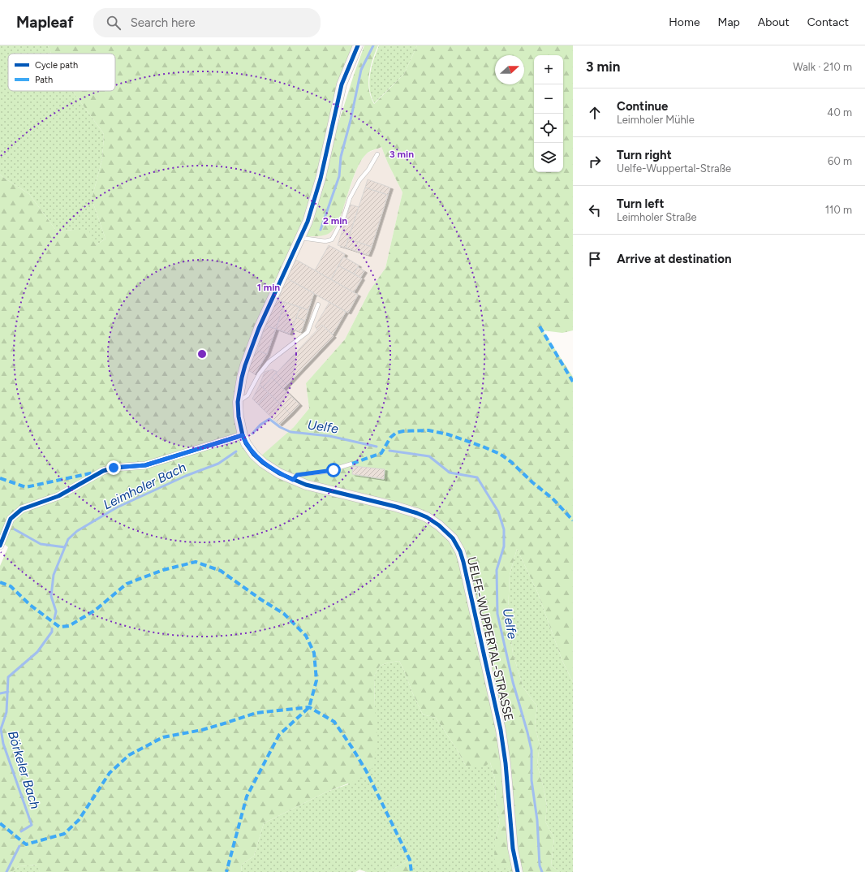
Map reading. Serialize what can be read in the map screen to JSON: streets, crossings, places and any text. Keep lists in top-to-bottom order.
{
  "streets": {
    "main road": ["UELFE-WUPPERTAL-STRASSE"]
  },
  "water": ["Uelfe", "Leimholer Bach", "Börkeler Bach"],
  "legend": ["Cycle path", "Path"],
  "north": "right",
  "page": {
    "header": "Mapleaf",
    "search": "Search here",
    "nav": [
      "Home",
      "Map",
      "About",
      "Contact"
    ],
    "heading": ["3 min", "Walk · 210 m"],
    "map_buttons": ["+", "−"],
    "list": [
      ["Continue", "Leimholer Mühle", "40 m"],
      ["Turn right", "Uelfe-Wuppertal-Straße", "60 m"],
      ["Turn left", "Leimholer Straße", "110 m"],
      "Arrive at destination"
    ]
  },
  "rings": ["3 min", "2 min", "1 min"]
}
